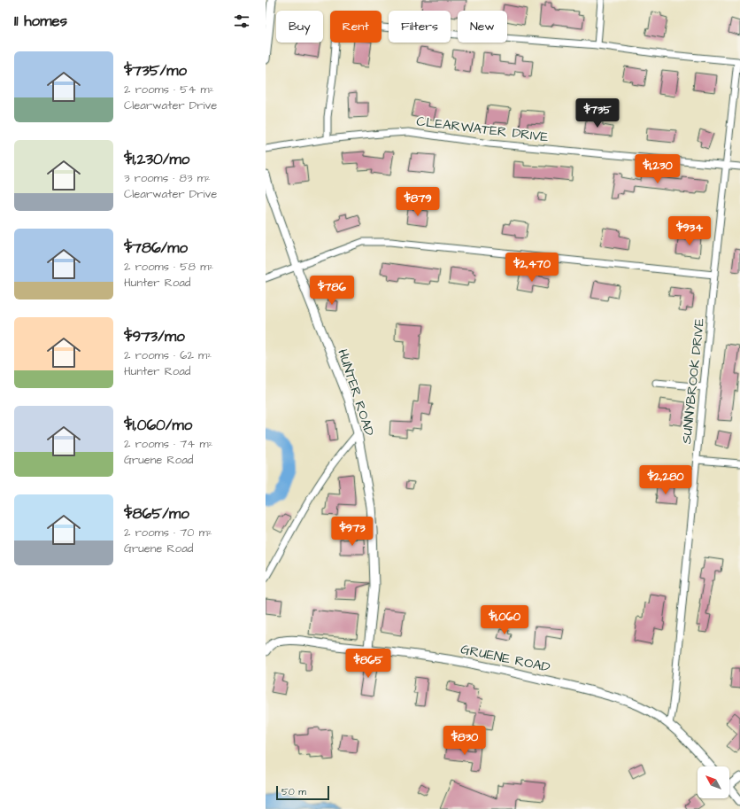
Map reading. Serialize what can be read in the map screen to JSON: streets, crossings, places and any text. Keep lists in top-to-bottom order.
{
  "streets": {
    "street": [
      "CLEARWATER DRIVE",
      "SUNNYBROOK DRIVE",
      "HUNTER ROAD",
      "GRUENE ROAD"
    ]
  },
  "crossings": [
    ["CLEARWATER DRIVE", "SUNNYBROOK DRIVE"],
    ["SUNNYBROOK DRIVE", "GRUENE ROAD"],
    ["HUNTER ROAD", "GRUENE ROAD"]
  ],
  "scale_bar": "50 m",
  "north": "top left",
  "page": {
    "heading": "11 homes",
    "chip": [
      "Buy",
      "Rent",
      "Filters",
      "New"
    ],
    "list": [
      {
        "name": "$735/mo",
        "note": "2 rooms · 54 m² · Clearwater Drive"
      },
      {
        "name": "$1,230/mo",
        "note": "3 rooms · 83 m² · Clearwater Drive"
      },
      {
        "name": "$786/mo",
        "note": "2 rooms · 58 m² · Hunter Road"
      },
      {
        "name": "$973/mo",
        "note": "2 rooms · 62 m² · Hunter Road"
      },
      {
        "name": "$1,060/mo",
        "note": "2 rooms · 74 m² · Gruene Road"
      },
      {
        "name": "$865/mo",
        "note": "2 rooms · 70 m² · Gruene Road"
      }
    ],
    "price": [
      "$735",
      "$1,230",
      "$879",
      "$934",
      "$2,470",
      "$786",
      "$2,280",
      "$973",
      "$1,060",
      "$865",
      "$830"
    ],
    "scale": "50 m"
  }
}
